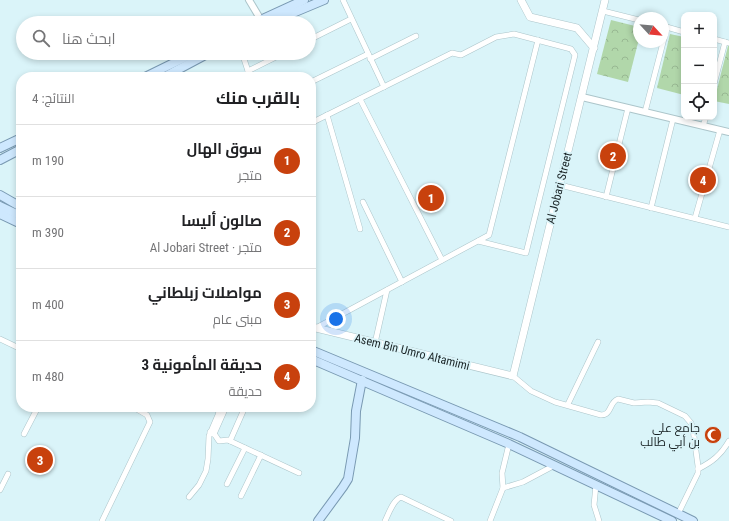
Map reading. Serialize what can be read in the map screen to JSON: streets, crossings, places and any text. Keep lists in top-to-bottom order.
{
  "streets": {
    "main road": ["Al Jobari Street", "Asem Bin Umro Altamimi"]
  },
  "crossings": [
    ["Al Jobari Street", "Asem Bin Umro Altamimi"]
  ],
  "places": {
    "mosque": ["جامع علي بن أبي طالب"]
  },
  "north": "bottom right",
  "page": {
    "map_buttons": ["+", "−"],
    "search": "ابحث هنا",
    "heading": ["بالقرب منك", "النتائج: 4"],
    "list": [
      {
        "mark": "1",
        "name": "سوق الهال",
        "note": "متجر",
        "value": "190 m"
      },
      {
        "mark": "2",
        "name": "صالون أليسا",
        "note": "متجر · Al Jobari Street",
        "value": "390 m"
      },
      {
        "mark": "3",
        "name": "مواصلات زبلطاني",
        "note": "مبنى عام",
        "value": "400 m"
      },
      {
        "mark": "4",
        "name": "حديقة المأمونية 3",
        "note": "حديقة",
        "value": "480 m"
      }
    ],
    "pins": [
      "2",
      "4",
      "1",
      "3"
    ]
  }
}
